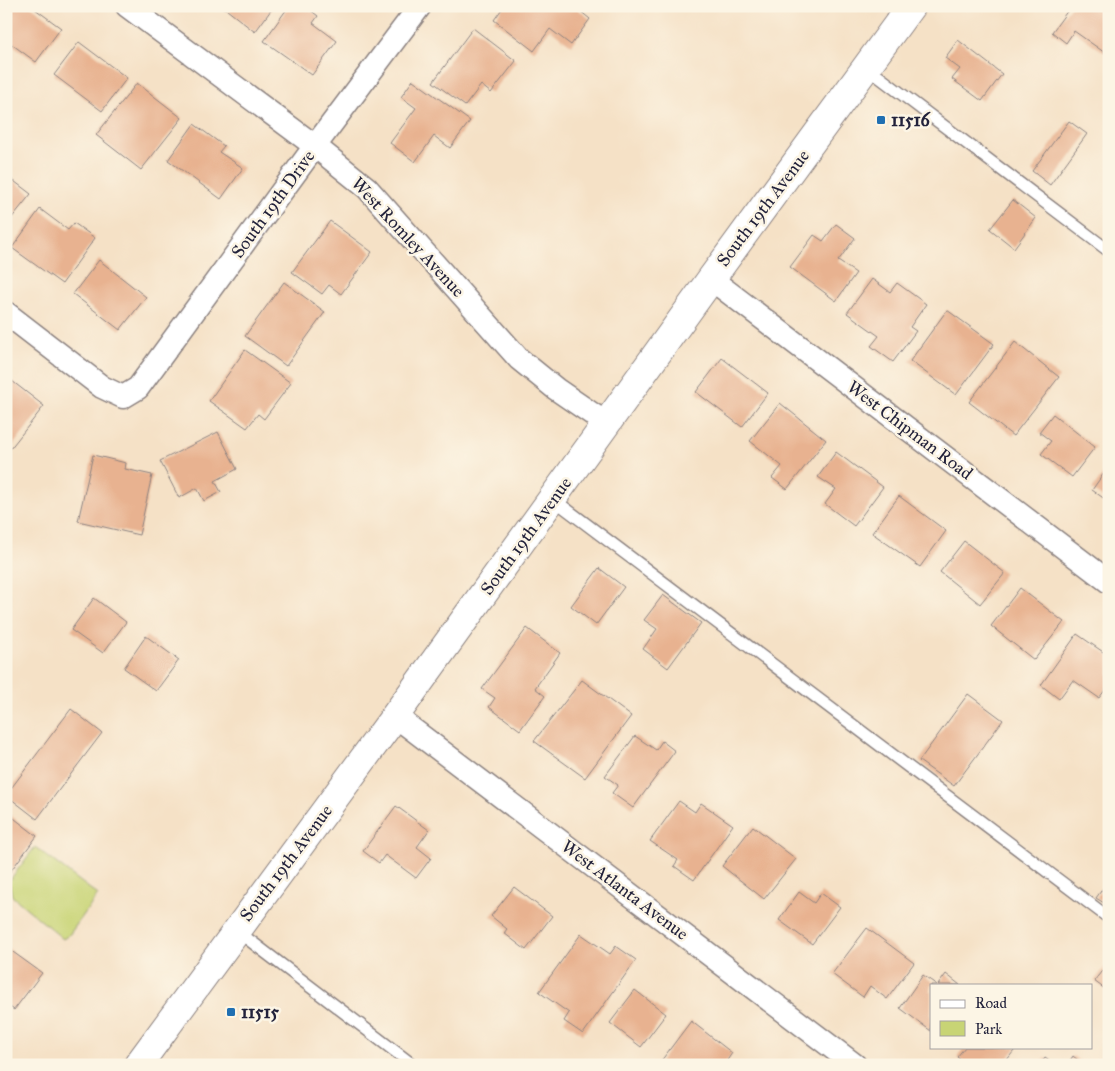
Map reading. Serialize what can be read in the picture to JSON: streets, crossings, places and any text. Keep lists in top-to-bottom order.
{
  "streets": {
    "main road": ["South 19th Avenue"],
    "street": [
      "South 19th Drive",
      "West Romley Avenue",
      "West Chipman Road",
      "West Atlanta Avenue"
    ]
  },
  "crossings": [
    ["South 19th Drive", "West Romley Avenue"],
    ["South 19th Avenue", "West Romley Avenue"],
    ["South 19th Avenue", "West Chipman Road"],
    ["South 19th Avenue", "West Atlanta Avenue"]
  ],
  "places": {
    "transit": ["11516", "11515"]
  },
  "legend": ["Road", "Park"]
}
